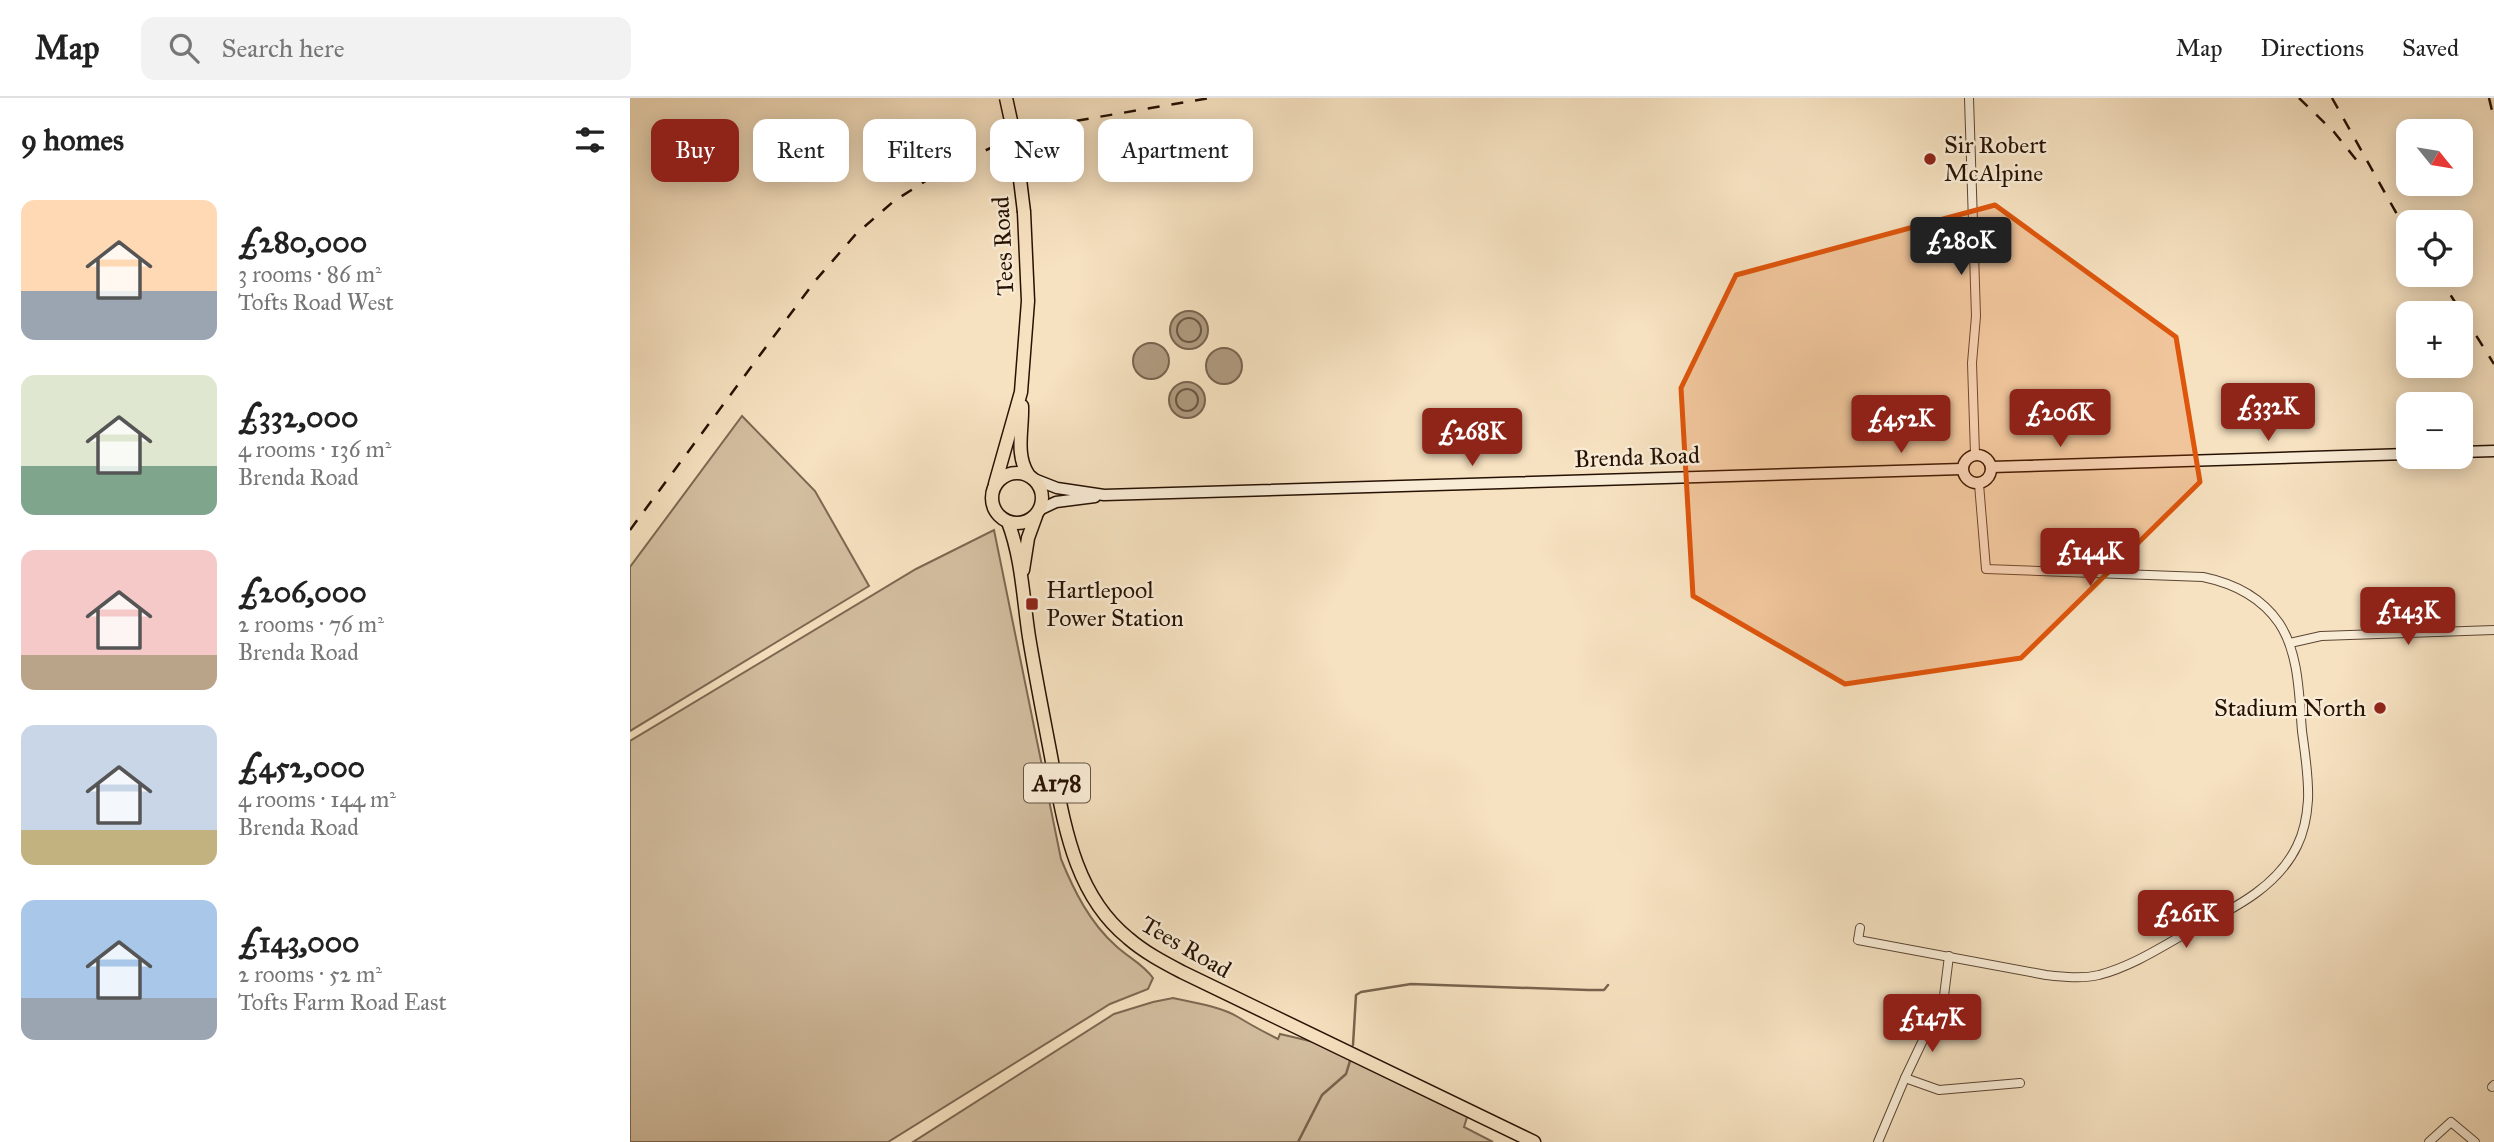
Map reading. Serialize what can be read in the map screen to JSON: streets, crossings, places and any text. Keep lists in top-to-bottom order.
{
  "streets": {
    "main road": ["Tees Road", "Brenda Road", "A178"]
  },
  "crossings": [
    ["Tees Road", "Brenda Road"],
    ["Tees Road", "A178"],
    ["Brenda Road", "A178"]
  ],
  "places": {
    "other": ["Sir Robert McAlpine", "Stadium North"],
    "transit": ["Hartlepool Power Station"]
  },
  "north": "bottom right",
  "page": {
    "header": "Map",
    "search": "Search here",
    "nav": ["Map", "Directions", "Saved"],
    "heading": "9 homes",
    "map_buttons": ["+", "−"],
    "chip": [
      "Buy",
      "Rent",
      "Filters",
      "New",
      "Apartment"
    ],
    "list": [
      {
        "name": "£280,000",
        "note": "3 rooms · 86 m² · Tofts Road West"
      },
      {
        "name": "£332,000",
        "note": "4 rooms · 136 m² · Brenda Road"
      },
      {
        "name": "£206,000",
        "note": "2 rooms · 76 m² · Brenda Road"
      },
      {
        "name": "£452,000",
        "note": "4 rooms · 144 m² · Brenda Road"
      },
      {
        "name": "£143,000",
        "note": "2 rooms · 52 m² · Tofts Farm Road East"
      }
    ],
    "price": [
      "£280K",
      "£332K",
      "£206K",
      "£452K",
      "£268K",
      "£144K",
      "£143K",
      "£261K",
      "£147K"
    ]
  }
}
